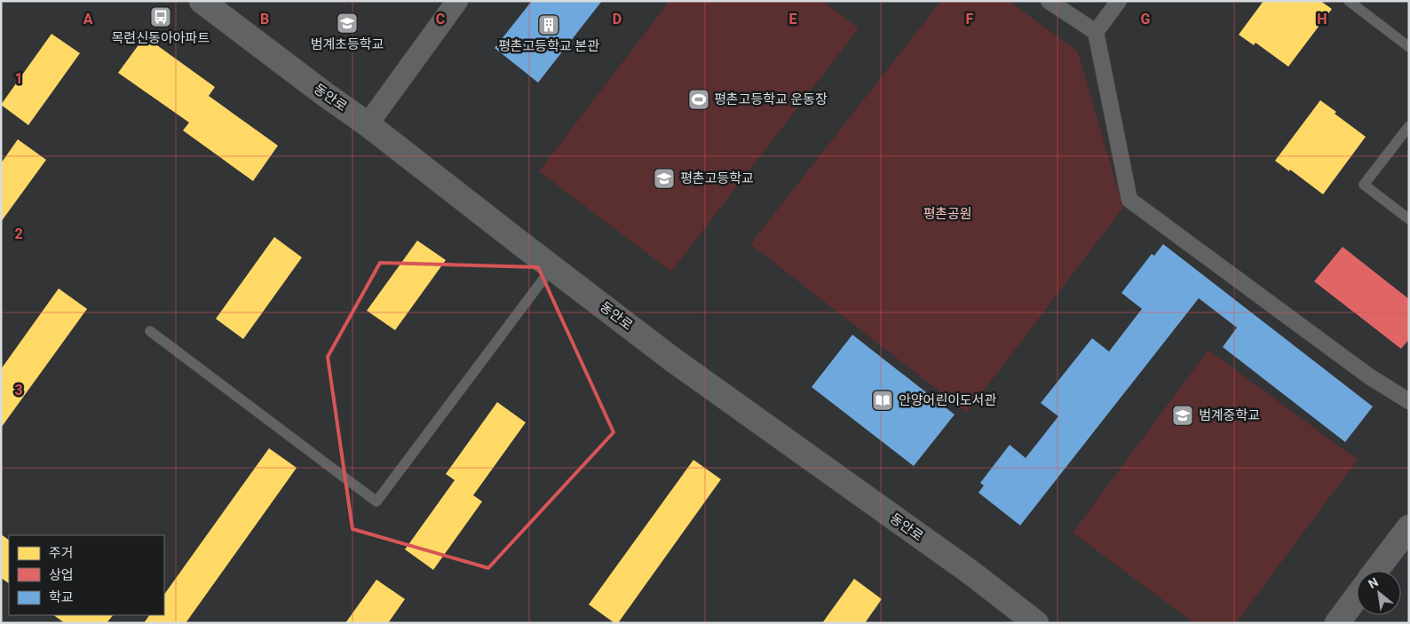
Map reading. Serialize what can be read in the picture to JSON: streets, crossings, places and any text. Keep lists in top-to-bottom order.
{
  "streets": {
    "street": ["동안로"]
  },
  "parks": ["평촌공원"],
  "places": {
    "bus stop": ["목련신동아아파트"],
    "school or university": ["범계초등학교", "평촌고등학교", "범계중학교"],
    "building": ["평촌고등학교 본관"],
    "sports": ["평촌고등학교 운동장"],
    "library": ["안양어린이도서관"]
  },
  "legend": ["주거", "상업", "학교"],
  "north": "top left",
  "grid": {
    "columns": [
      "A",
      "B",
      "C",
      "D",
      "E",
      "F",
      "G",
      "H"
    ],
    "rows": ["1", "2", "3"]
  }
}
